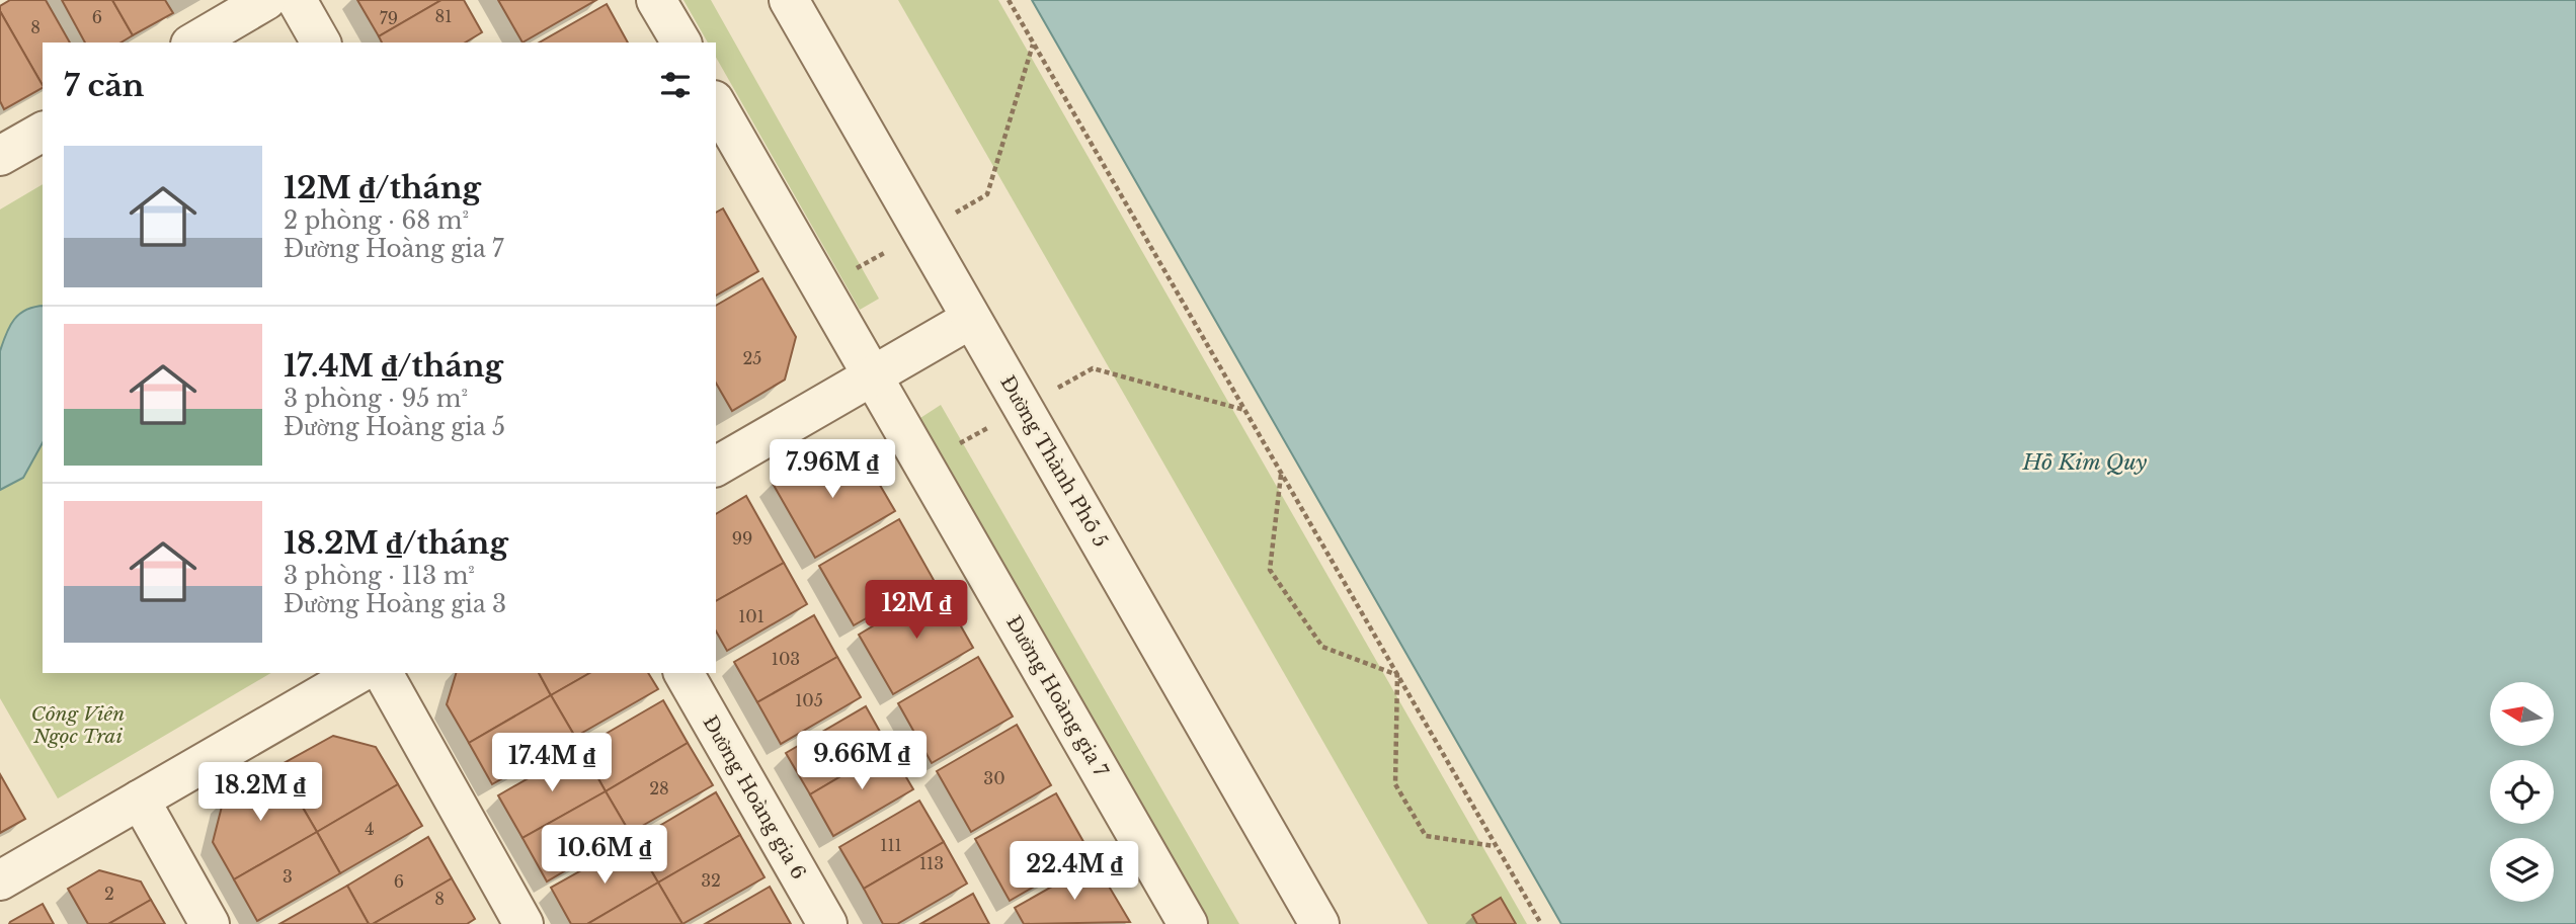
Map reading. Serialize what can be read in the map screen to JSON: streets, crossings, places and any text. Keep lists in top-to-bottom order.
{
  "streets": {
    "street": ["Đường Thành Phố 5", "Đường Hoàng gia 7", "Đường Hoàng gia 6"]
  },
  "water": ["Hồ Kim Quy"],
  "parks": ["Công Viên Ngọc Trai"],
  "house_numbers": [
    "81",
    "6",
    "79",
    "8",
    "25",
    "99",
    "101",
    "103",
    "105",
    "30",
    "28",
    "4",
    "111",
    "113",
    "3",
    "32",
    "6",
    "2",
    "8"
  ],
  "north": "left",
  "page": {
    "heading": "7 căn",
    "list": [
      {
        "name": "12M ₫/tháng",
        "note": "2 phòng · 68 m² · Đường Hoàng gia 7"
      },
      {
        "name": "17.4M ₫/tháng",
        "note": "3 phòng · 95 m² · Đường Hoàng gia 5"
      },
      {
        "name": "18.2M ₫/tháng",
        "note": "3 phòng · 113 m² · Đường Hoàng gia 3"
      }
    ],
    "price": [
      "7.96M ₫",
      "12M ₫",
      "9.66M ₫",
      "17.4M ₫",
      "18.2M ₫",
      "10.6M ₫",
      "22.4M ₫"
    ]
  }
}
